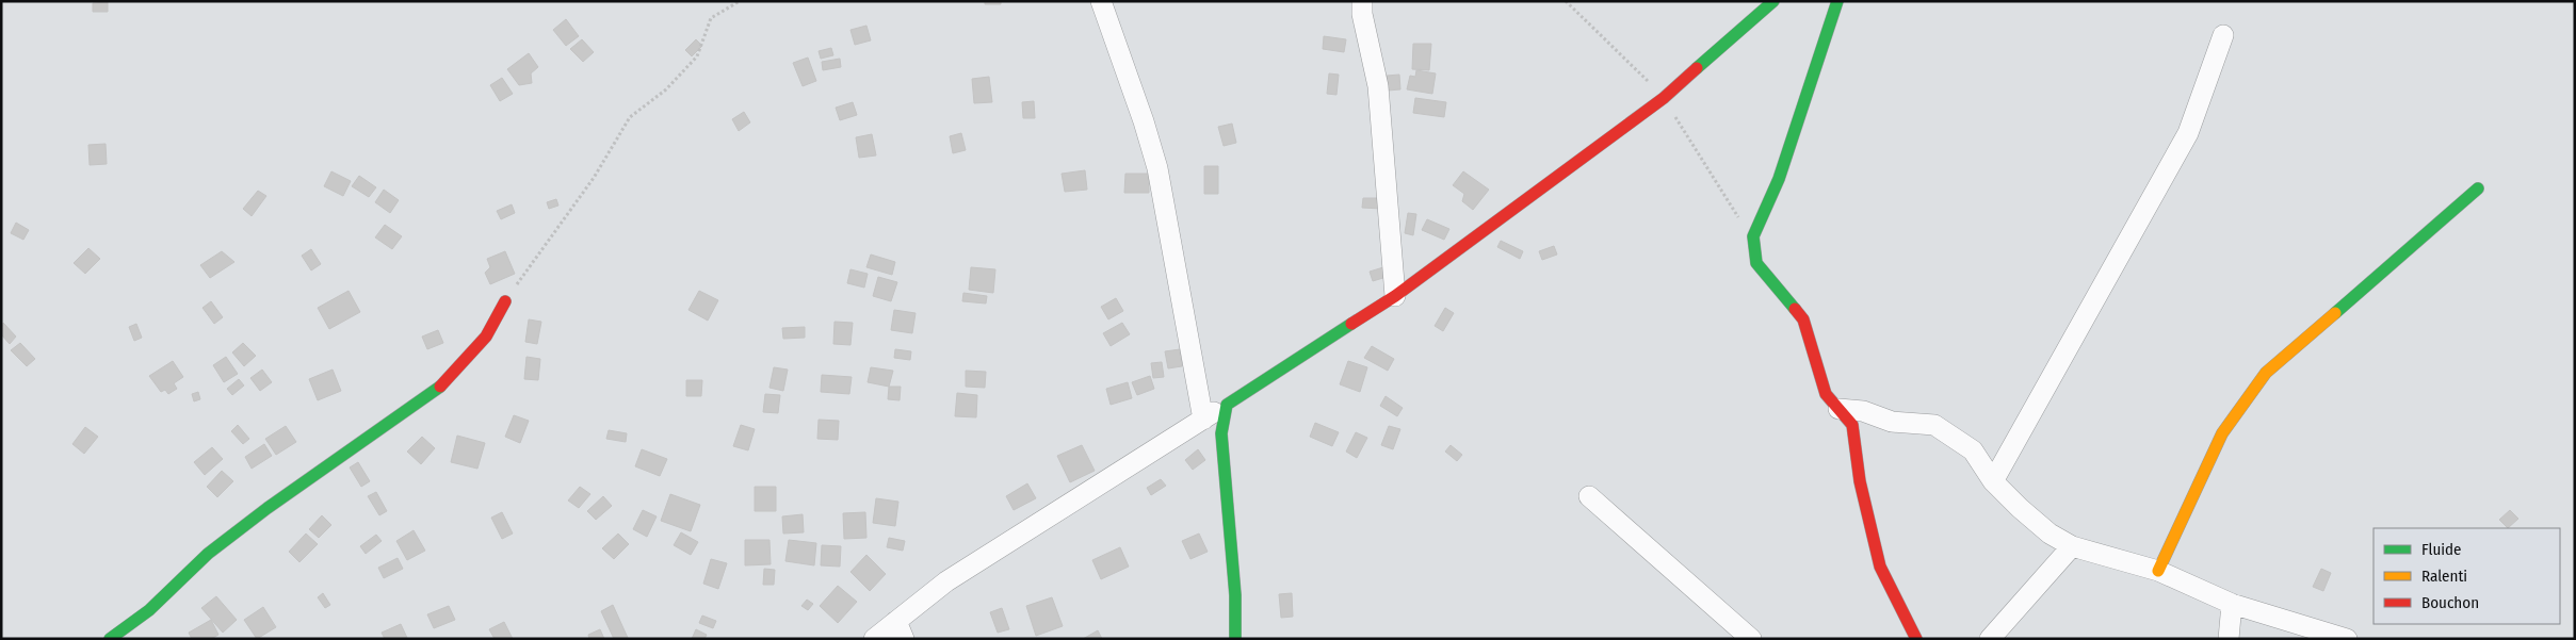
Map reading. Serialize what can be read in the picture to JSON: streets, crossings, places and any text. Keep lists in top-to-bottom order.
{
  "legend": ["Fluide", "Ralenti", "Bouchon"]
}
